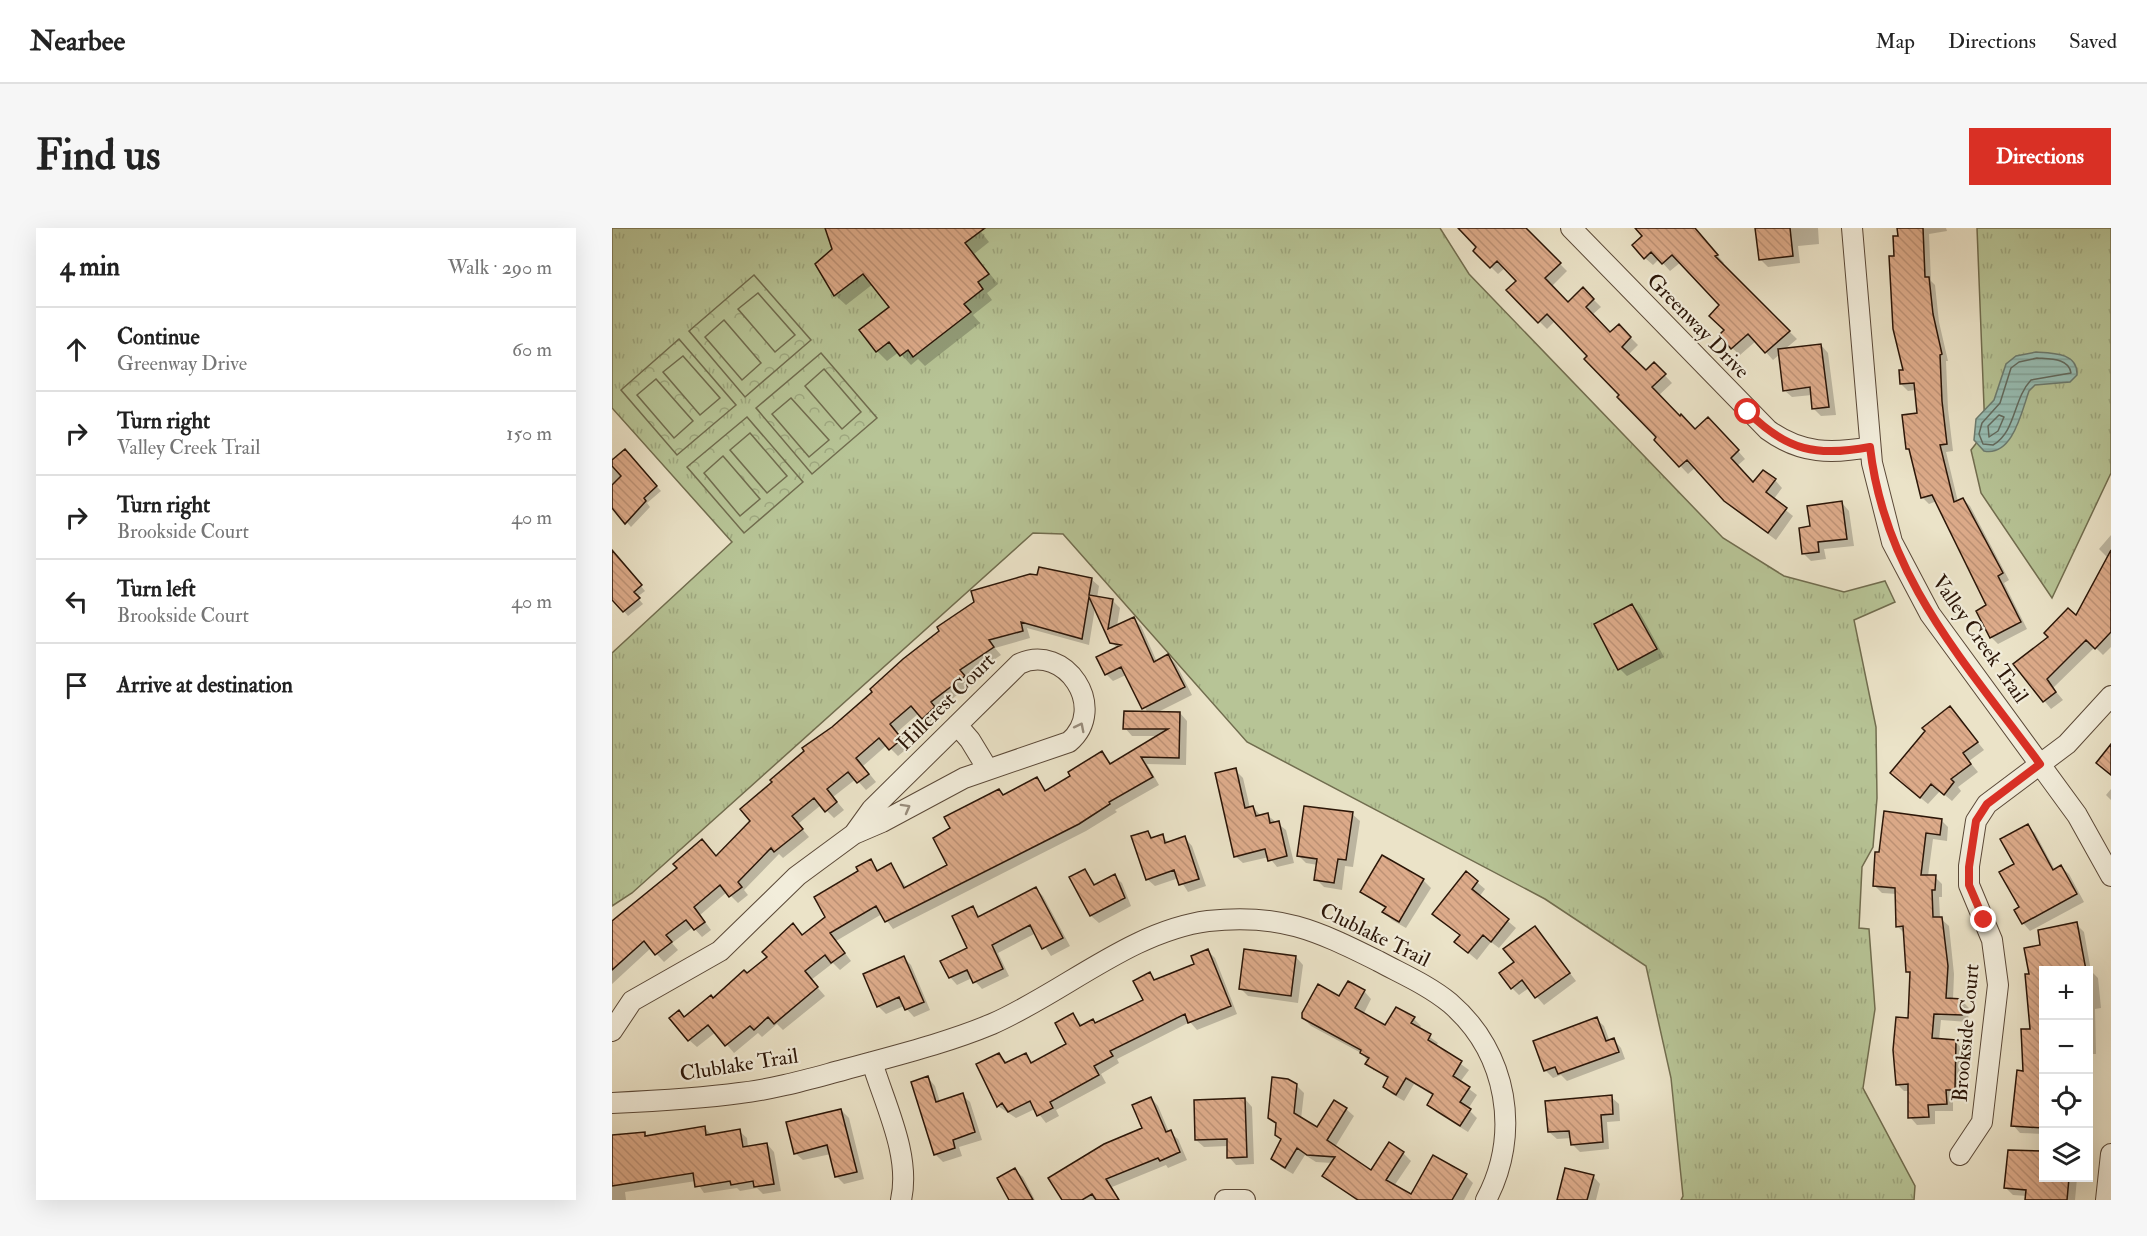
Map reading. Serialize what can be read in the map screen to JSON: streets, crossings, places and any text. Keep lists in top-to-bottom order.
{
  "streets": {
    "street": [
      "Greenway Drive",
      "Valley Creek Trail",
      "Hillcrest Court",
      "Clublake Trail",
      "Brookside Court"
    ]
  },
  "crossings": [
    ["Greenway Drive", "Valley Creek Trail"],
    ["Valley Creek Trail", "Brookside Court"]
  ],
  "page": {
    "header": "Nearbee",
    "nav": ["Map", "Directions", "Saved"],
    "buttons": "Directions",
    "title": "Find us",
    "heading": ["4 min", "Walk · 290 m"],
    "list": [
      ["Continue", "Greenway Drive", "60 m"],
      ["Turn right", "Valley Creek Trail", "150 m"],
      ["Turn right", "Brookside Court", "40 m"],
      ["Turn left", "Brookside Court", "40 m"],
      "Arrive at destination"
    ],
    "map_buttons": ["+", "−"]
  }
}
